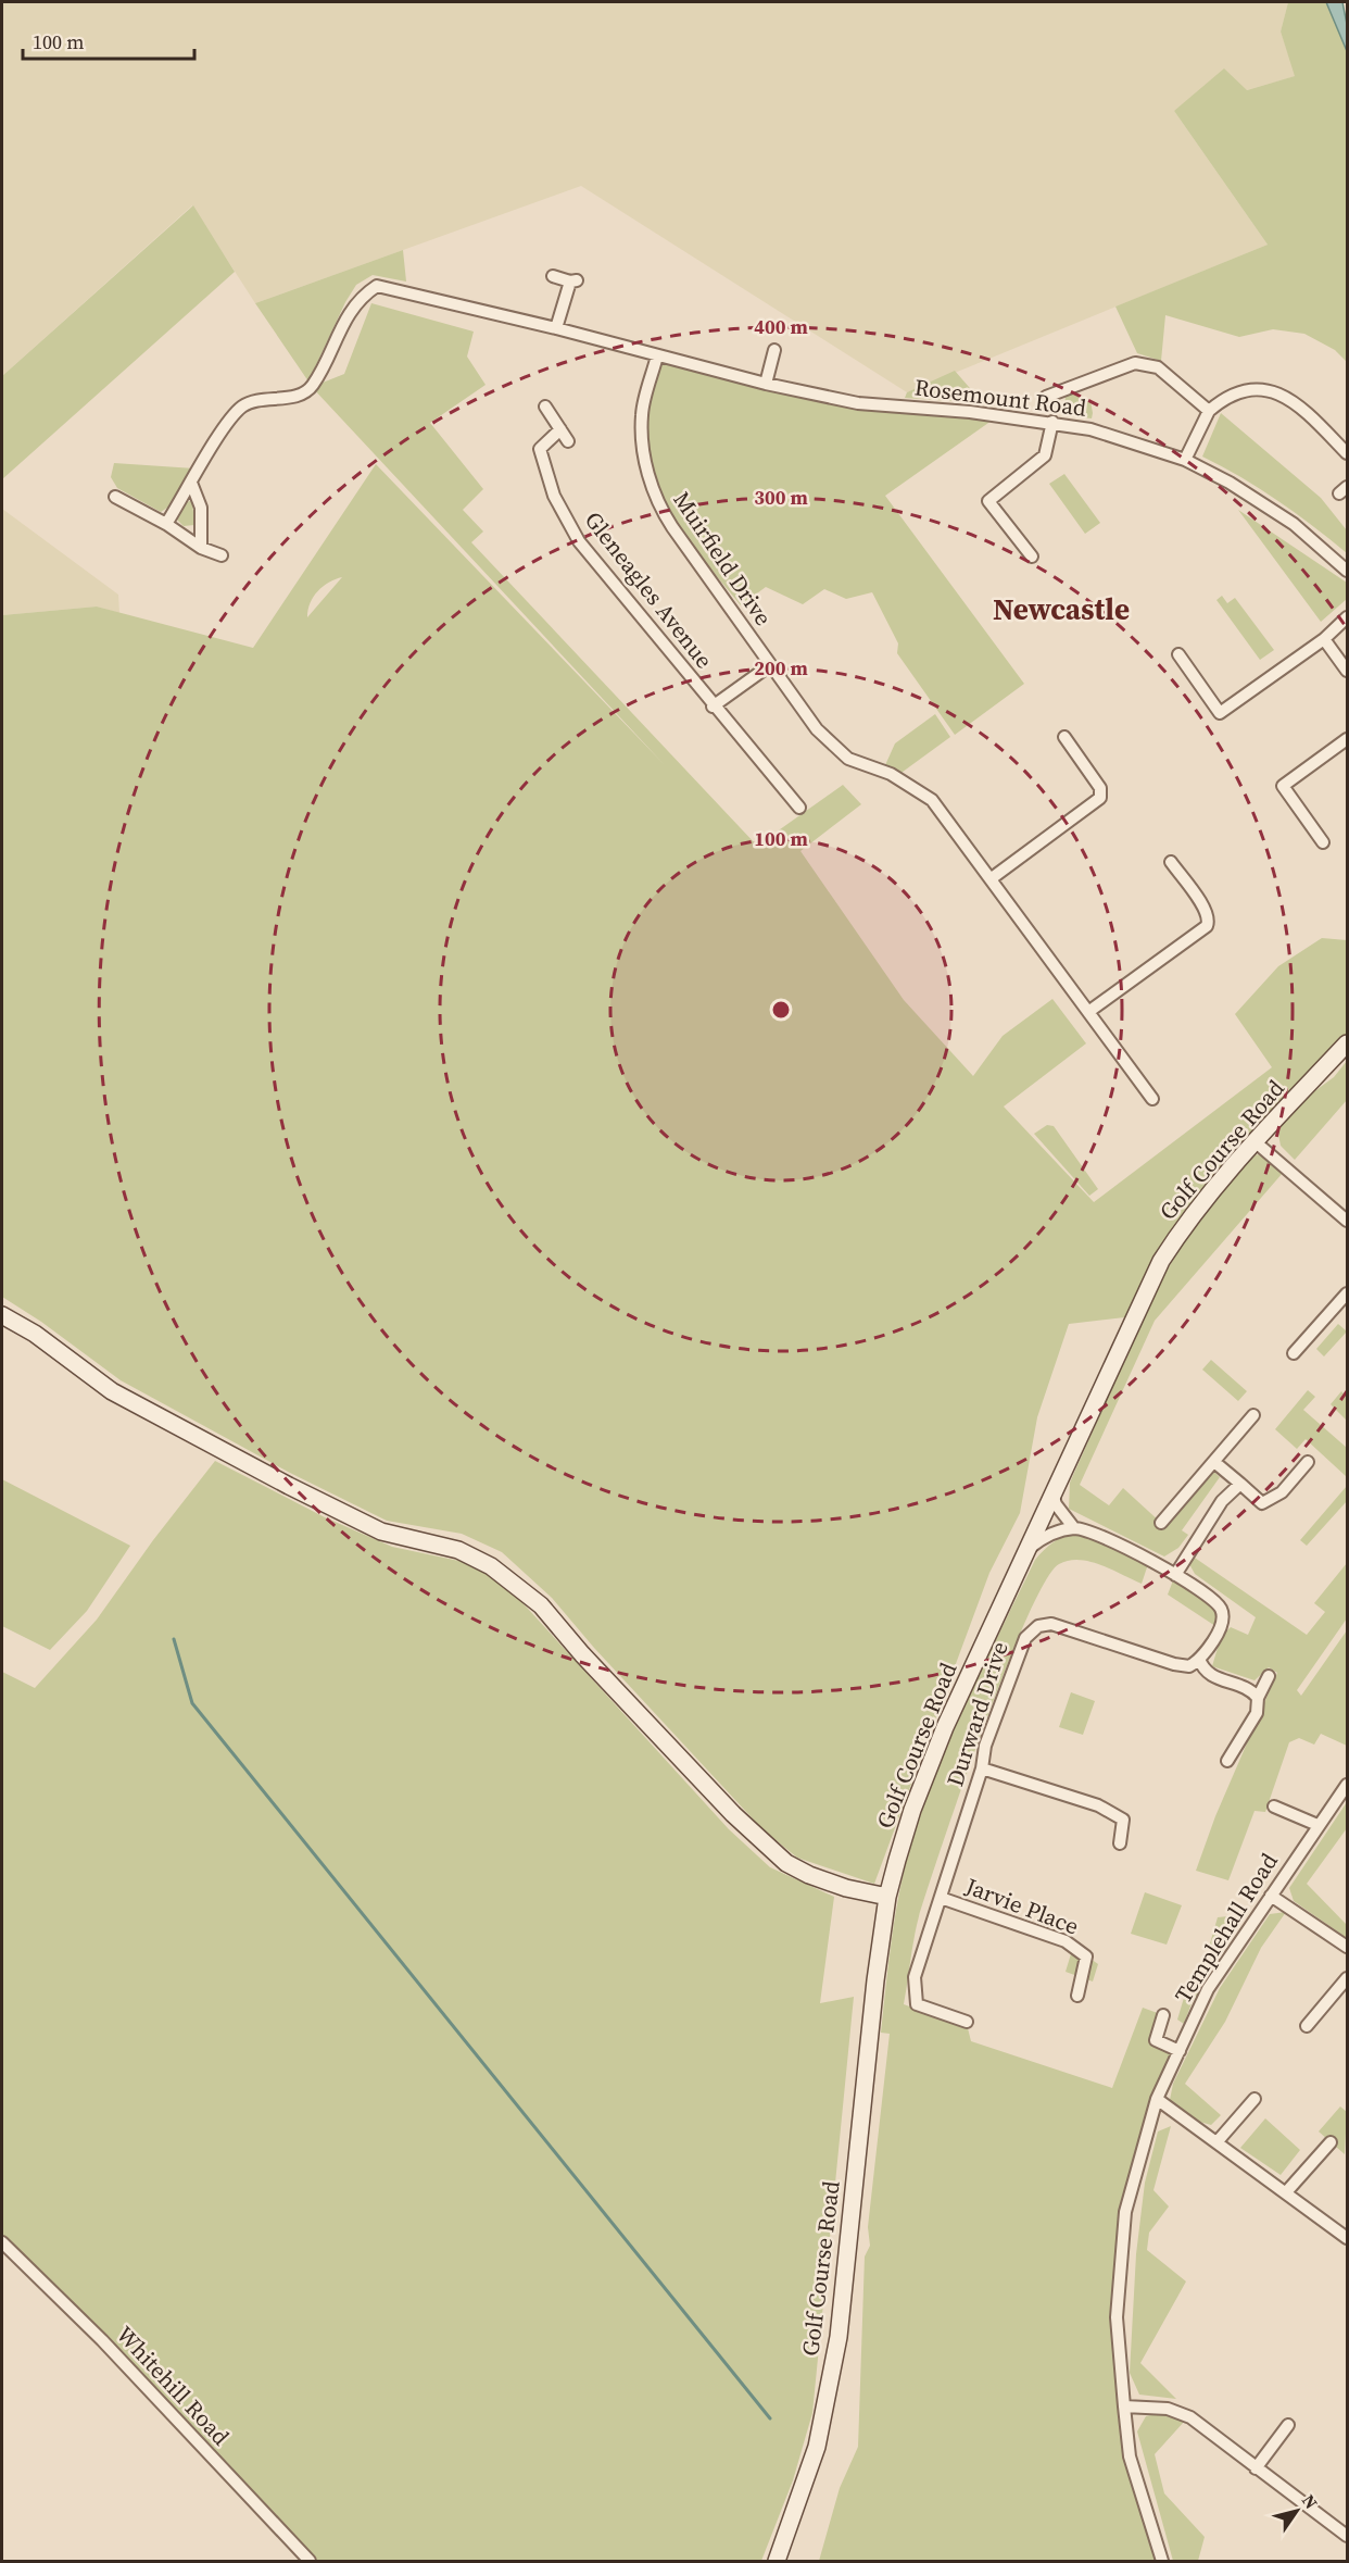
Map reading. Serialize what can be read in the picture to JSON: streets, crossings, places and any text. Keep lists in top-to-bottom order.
{
  "streets": {
    "street": [
      "Rosemount Road",
      "Muirfield Drive",
      "Gleneagles Avenue",
      "Golf Course Road",
      "Durward Drive",
      "Jarvie Place",
      "Templehall Road",
      "Whitehill Road"
    ]
  },
  "crossings": [
    ["Rosemount Road", "Muirfield Drive"],
    ["Durward Drive", "Jarvie Place"]
  ],
  "districts": ["Newcastle"],
  "scale_bar": "100 m",
  "north": "top right",
  "rings": [
    "400 m",
    "300 m",
    "200 m",
    "100 m"
  ]
}
